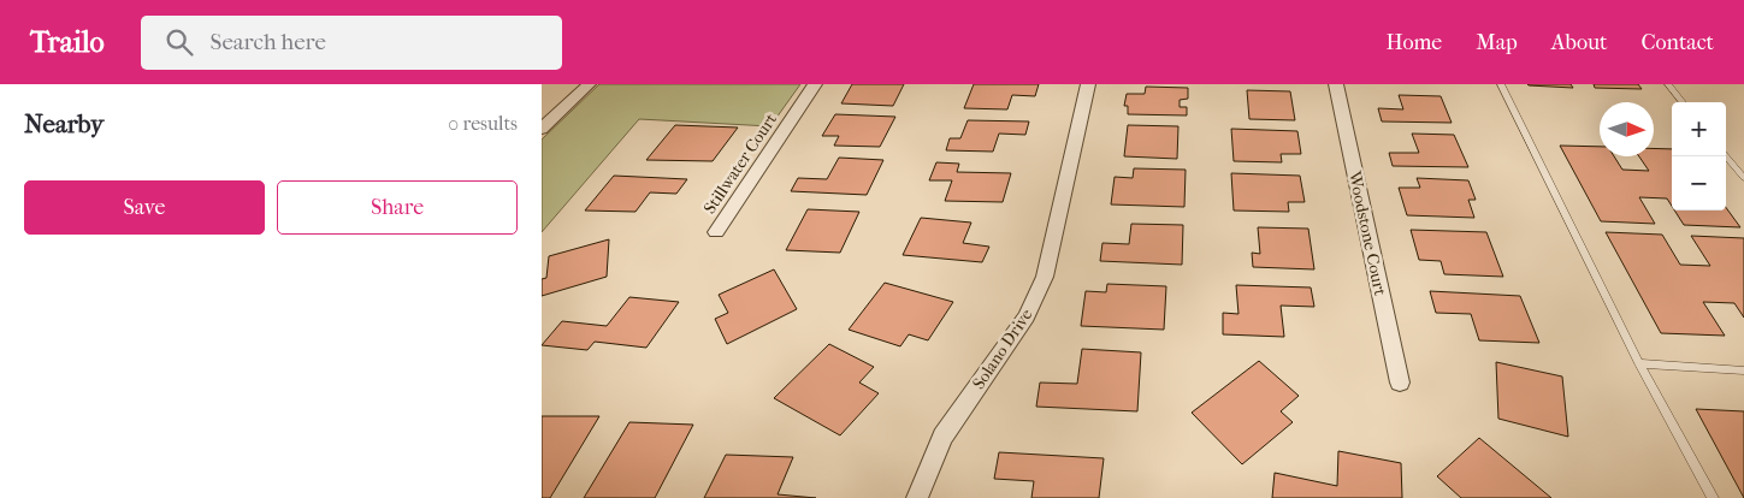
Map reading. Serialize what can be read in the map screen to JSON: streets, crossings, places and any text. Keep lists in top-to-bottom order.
{
  "streets": {
    "street": ["Stillwater Court", "Woodstone Court", "Solano Drive"]
  },
  "north": "right",
  "page": {
    "header": "Trailo",
    "search": "Search here",
    "nav": [
      "Home",
      "Map",
      "About",
      "Contact"
    ],
    "heading": ["Nearby", "0 results"],
    "map_buttons": ["+", "−"],
    "buttons": ["Save", "Share"]
  }
}
